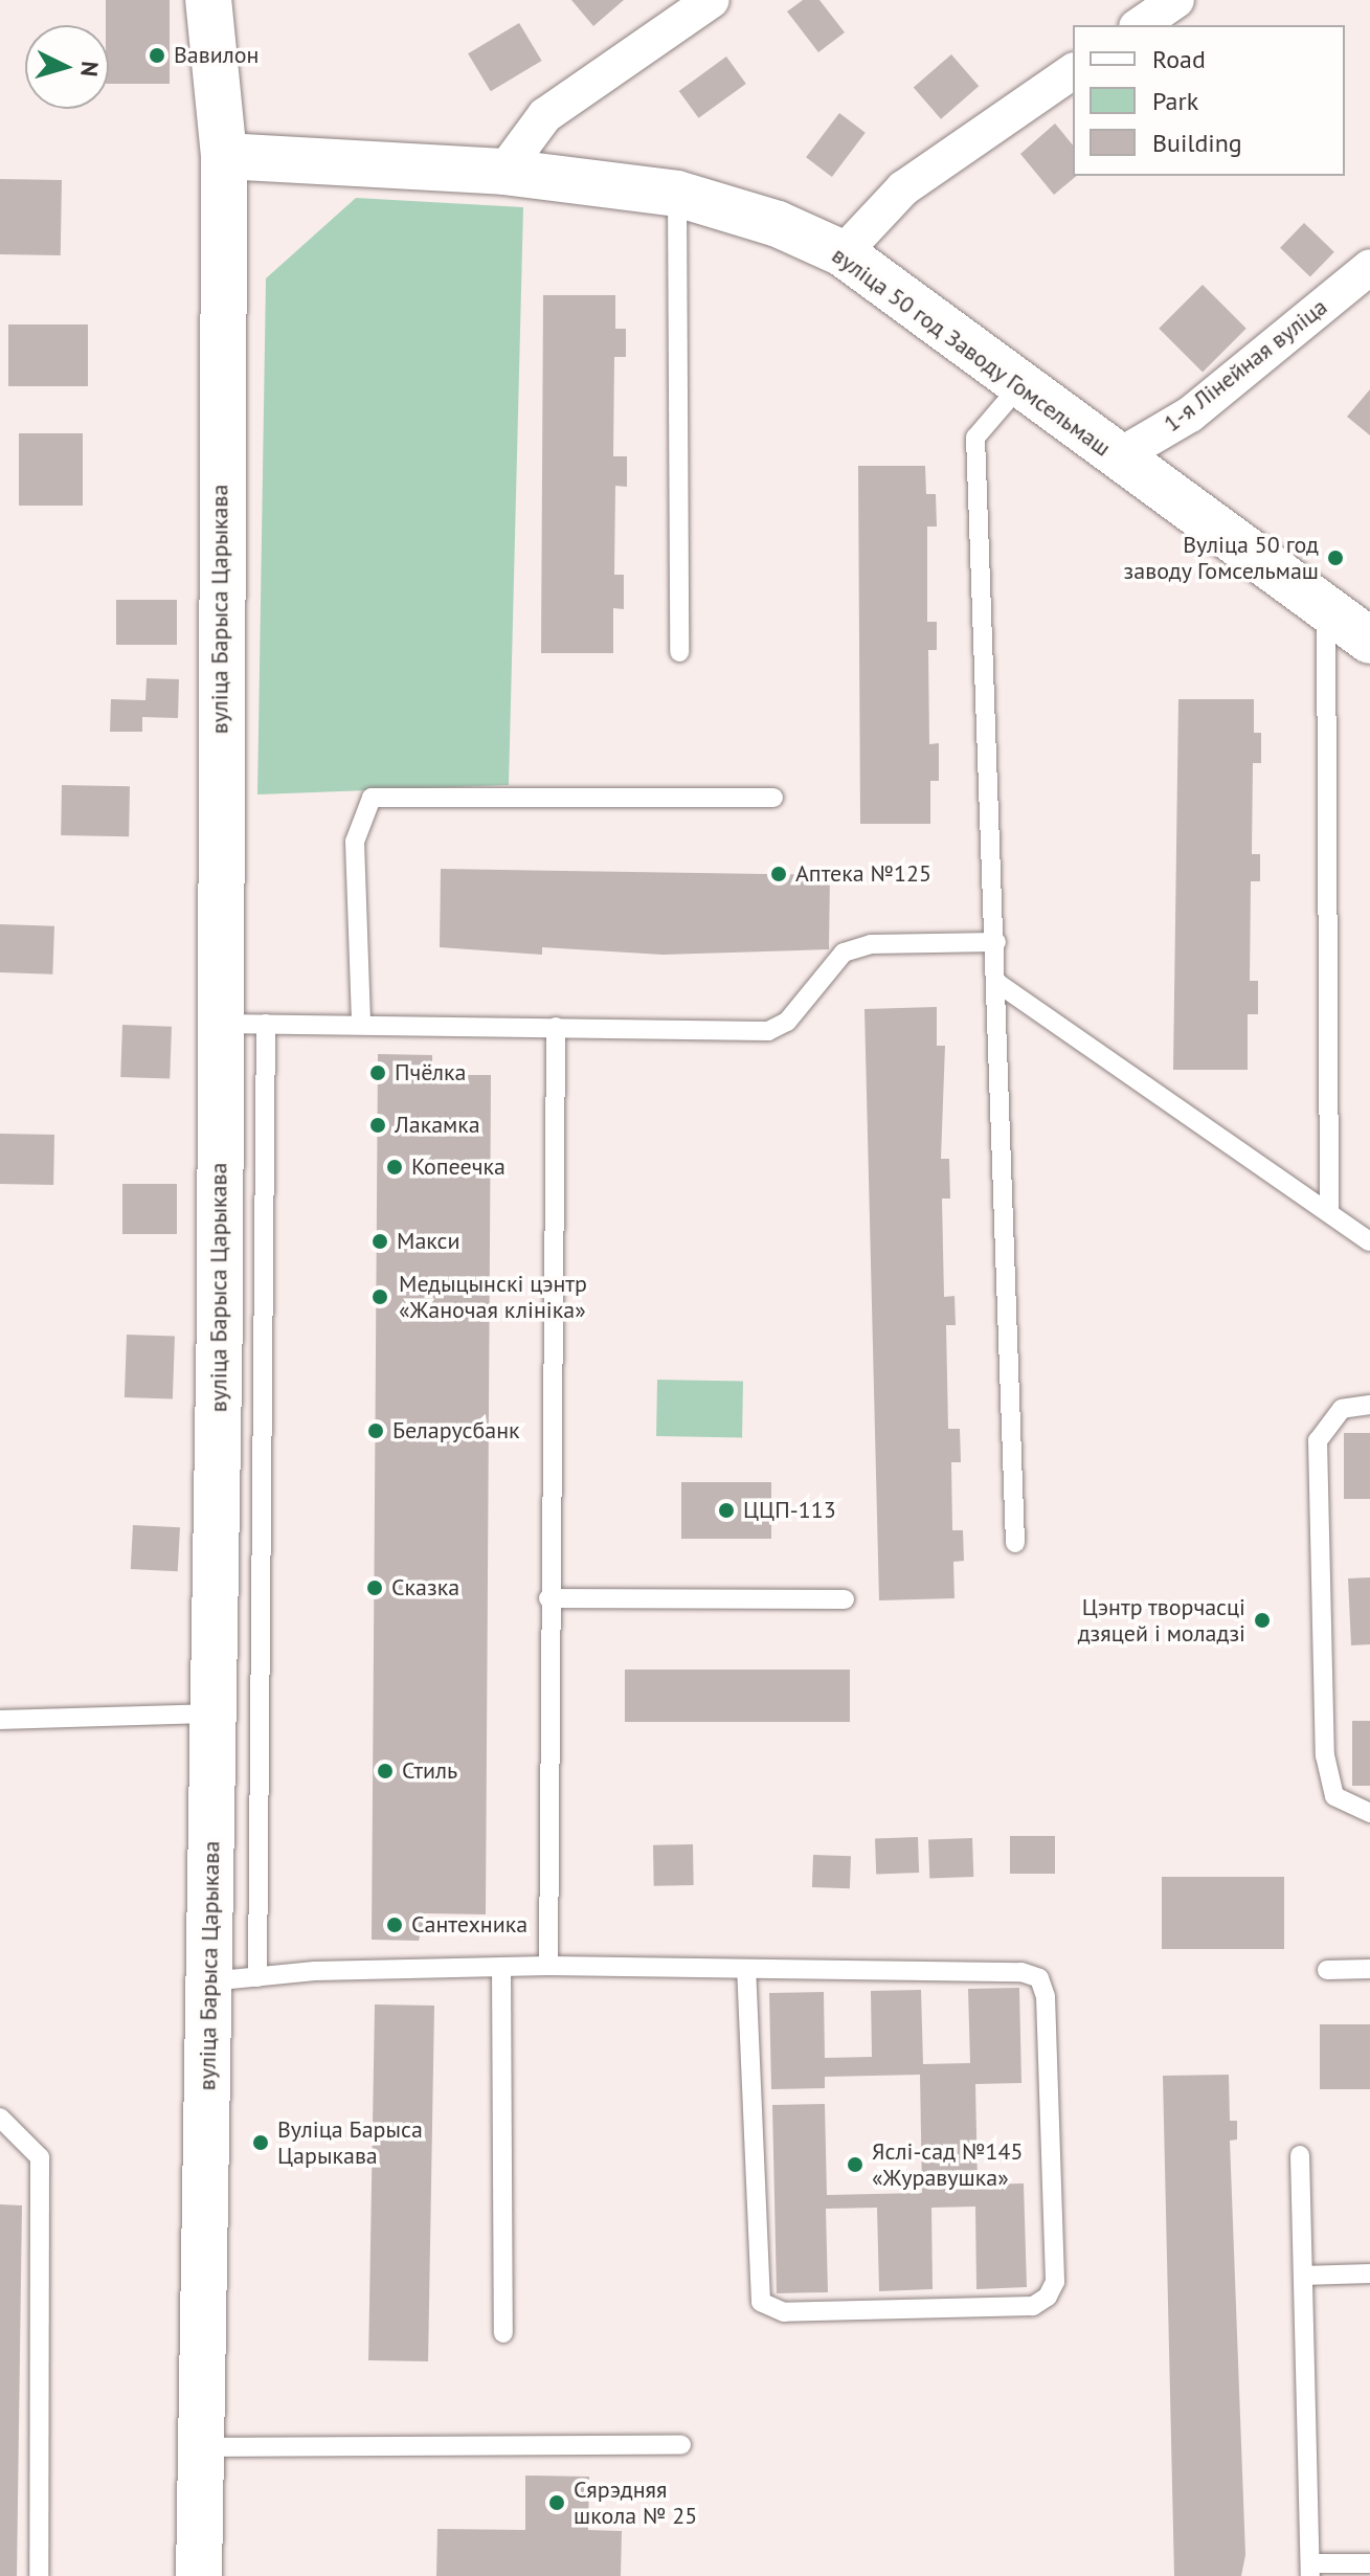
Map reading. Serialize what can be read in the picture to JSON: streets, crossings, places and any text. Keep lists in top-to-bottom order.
{
  "streets": {
    "main road": ["вуліца 50 год Заводу Гомсельмаш", "вуліца Барыса Царыкава"],
    "street": ["1-я Лінейная вуліца"]
  },
  "crossings": [
    ["вуліца 50 год Заводу Гомсельмаш", "1-я Лінейная вуліца"],
    ["вуліца 50 год Заводу Гомсельмаш", "вуліца Барыса Царыкава"]
  ],
  "places": [
    "Вавилон",
    "Вуліца 50 год заводу Гомсельмаш",
    "Аптека №125",
    "Пчёлка",
    "Лакамка",
    "Копеечка",
    "Макси",
    "Медыцынскі цэнтр «Жаночая клініка»",
    "Беларусбанк",
    "ЦЦП-113",
    "Сказка",
    "Цэнтр творчасці дзяцей і моладзі",
    "Стиль",
    "Сантехника",
    "Вуліца Барыса Царыкава",
    "Яслі-сад №145 «Журавушка»",
    "Сярэдняя школа № 25"
  ],
  "legend": ["Road", "Park", "Building"],
  "north": "right"
}
